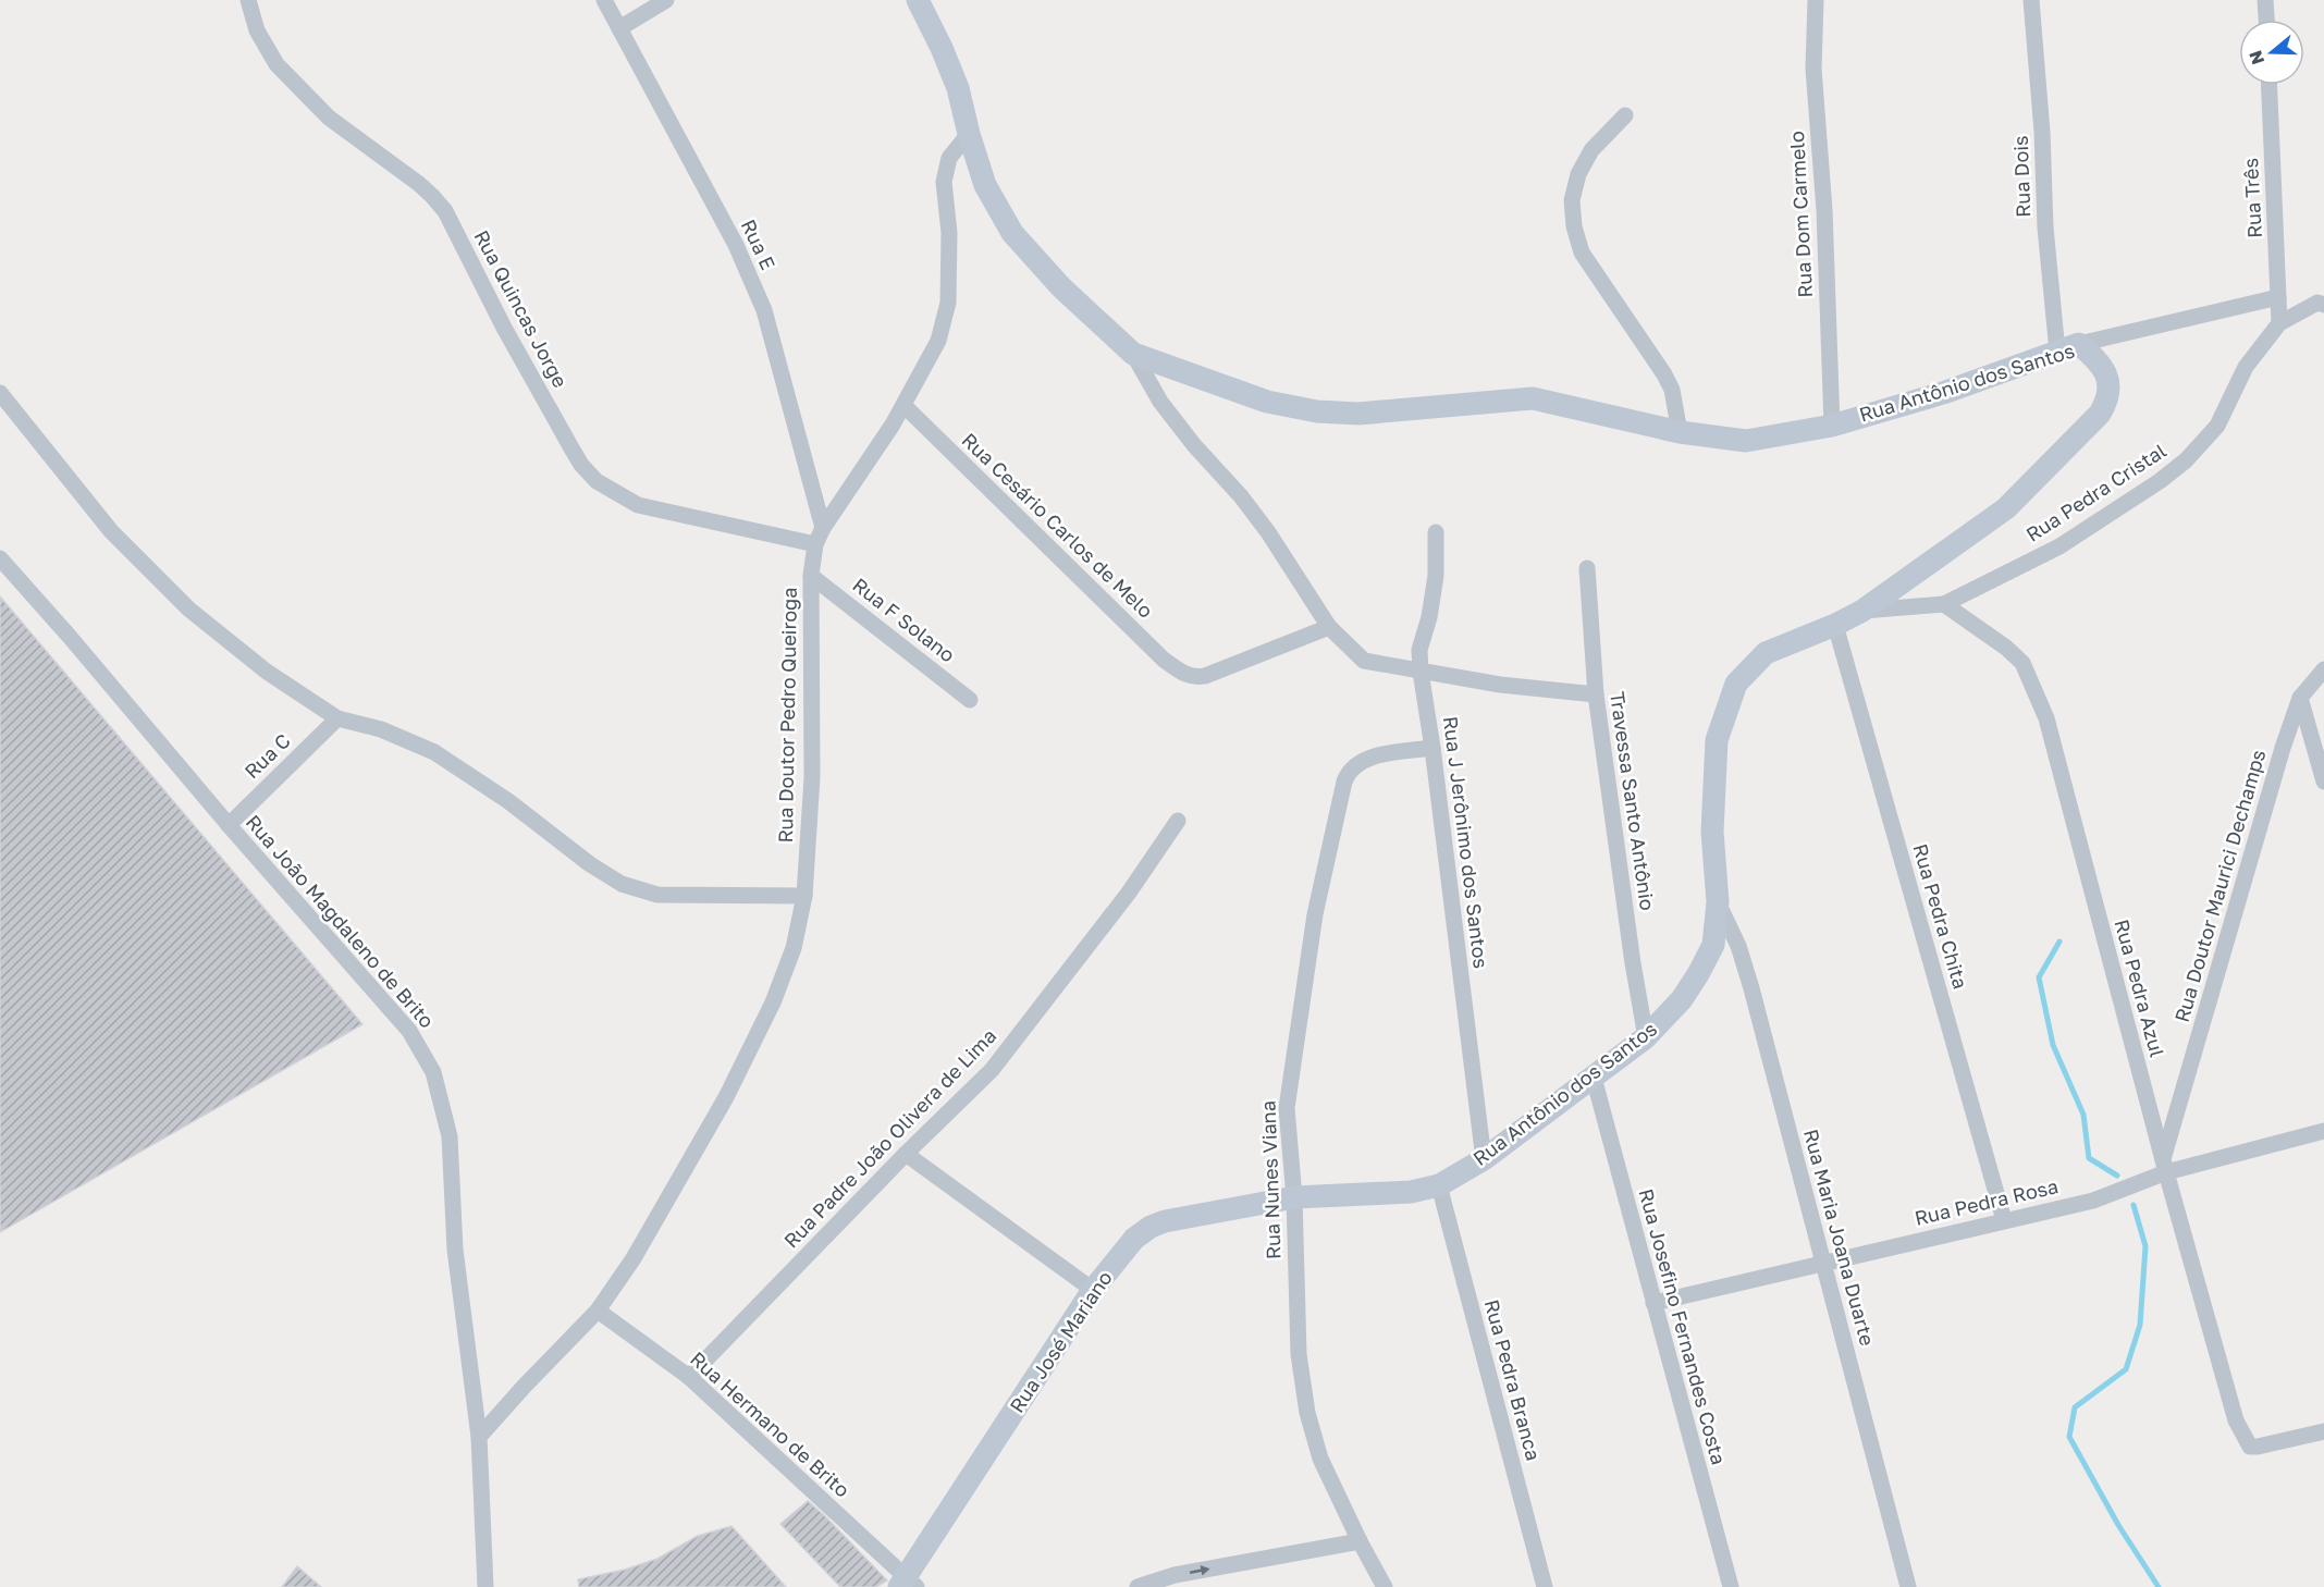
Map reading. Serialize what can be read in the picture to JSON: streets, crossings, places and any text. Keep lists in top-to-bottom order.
{
  "streets": {
    "street": [
      "Rua Dois",
      "Rua Três",
      "Rua Dom Carmelo",
      "Rua E",
      "Rua Quincas Jorge",
      "Rua Antônio dos Santos",
      "Rua Pedra Cristal",
      "Rua Cesário Carlos de Melo",
      "Rua F Solano",
      "Rua Doutor Pedro Queiroga",
      "Rua C",
      "Travessa Santo Antônio",
      "Rua J Jerônimo dos Santos",
      "Rua Doutor Maurici Dechamps",
      "Rua Pedra Chita",
      "Rua João Magdaleno de Brito",
      "Rua Pedra Azul",
      "Rua Padre João Olivera de Lima",
      "Rua Nunes Viana",
      "Rua Pedra Rosa",
      "Rua Maria Joana Duarte",
      "Rua Josefino Fernandes Costa",
      "Rua José Mariano",
      "Rua Pedra Branca",
      "Rua Hermano de Brito"
    ]
  },
  "crossings": [
    ["Rua Dois", "Rua Antônio dos Santos"],
    ["Rua Três", "Rua Pedra Cristal"],
    ["Rua Dom Carmelo", "Rua Antônio dos Santos"],
    ["Rua E", "Rua Doutor Pedro Queiroga"],
    ["Rua Quincas Jorge", "Rua Doutor Pedro Queiroga"],
    ["Rua Antônio dos Santos", "Rua Pedra Cristal"],
    ["Rua Antônio dos Santos", "Rua Doutor Pedro Queiroga"],
    ["Rua Antônio dos Santos", "Travessa Santo Antônio"],
    ["Rua Antônio dos Santos", "Rua J Jerônimo dos Santos"],
    ["Rua Antônio dos Santos", "Rua Pedra Chita"],
    ["Rua Antônio dos Santos", "Rua Nunes Viana"],
    ["Rua Antônio dos Santos", "Rua Maria Joana Duarte"],
    ["Rua Antônio dos Santos", "Rua Josefino Fernandes Costa"],
    ["Rua Antônio dos Santos", "Rua José Mariano"],
    ["Rua Antônio dos Santos", "Rua Pedra Branca"],
    ["Rua Pedra Cristal", "Rua Pedra Azul"],
    ["Rua Cesário Carlos de Melo", "Rua Doutor Pedro Queiroga"],
    ["Rua F Solano", "Rua Doutor Pedro Queiroga"],
    ["Rua Doutor Pedro Queiroga", "Rua João Magdaleno de Brito"],
    ["Rua Doutor Pedro Queiroga", "Rua Hermano de Brito"],
    ["Rua C", "Rua João Magdaleno de Brito"],
    ["Rua J Jerônimo dos Santos", "Rua Nunes Viana"],
    ["Rua Doutor Maurici Dechamps", "Rua Pedra Azul"],
    ["Rua Doutor Maurici Dechamps", "Rua Pedra Rosa"],
    ["Rua Pedra Chita", "Rua Pedra Rosa"],
    ["Rua Pedra Azul", "Rua Pedra Rosa"],
    ["Rua Padre João Olivera de Lima", "Rua Hermano de Brito"],
    ["Rua Nunes Viana", "Rua José Mariano"],
    ["Rua Pedra Rosa", "Rua Maria Joana Duarte"],
    ["Rua Pedra Rosa", "Rua Josefino Fernandes Costa"],
    ["Rua José Mariano", "Rua Hermano de Brito"]
  ],
  "north": "left"
}
